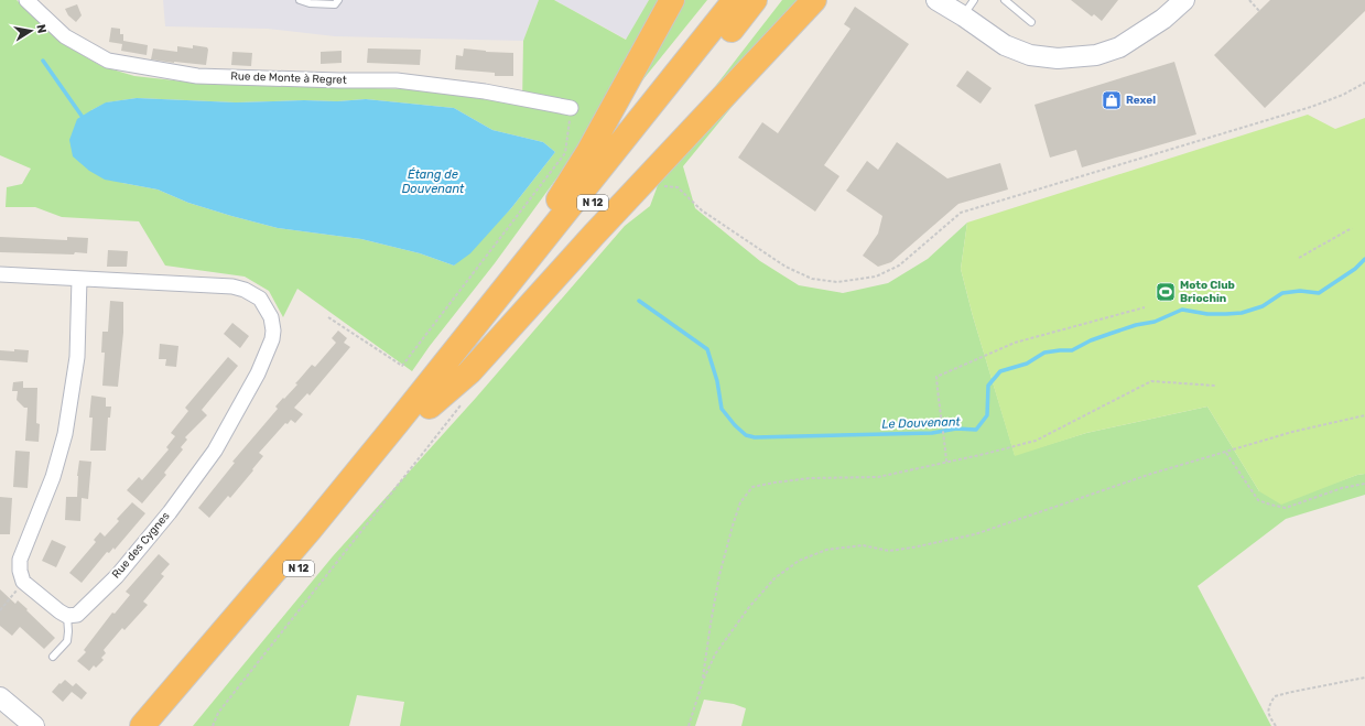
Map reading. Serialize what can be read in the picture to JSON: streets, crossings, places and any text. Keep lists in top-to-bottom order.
{
  "streets": {
    "highway": ["N 12"],
    "street": ["Rue de Monte à Regret", "Rue des Cygnes"]
  },
  "water": ["Étang de Douvenant", "Le Douvenant"],
  "places": {
    "shop": ["Rexel"],
    "sports": ["Moto Club Briochin"]
  },
  "north": "right"
}
